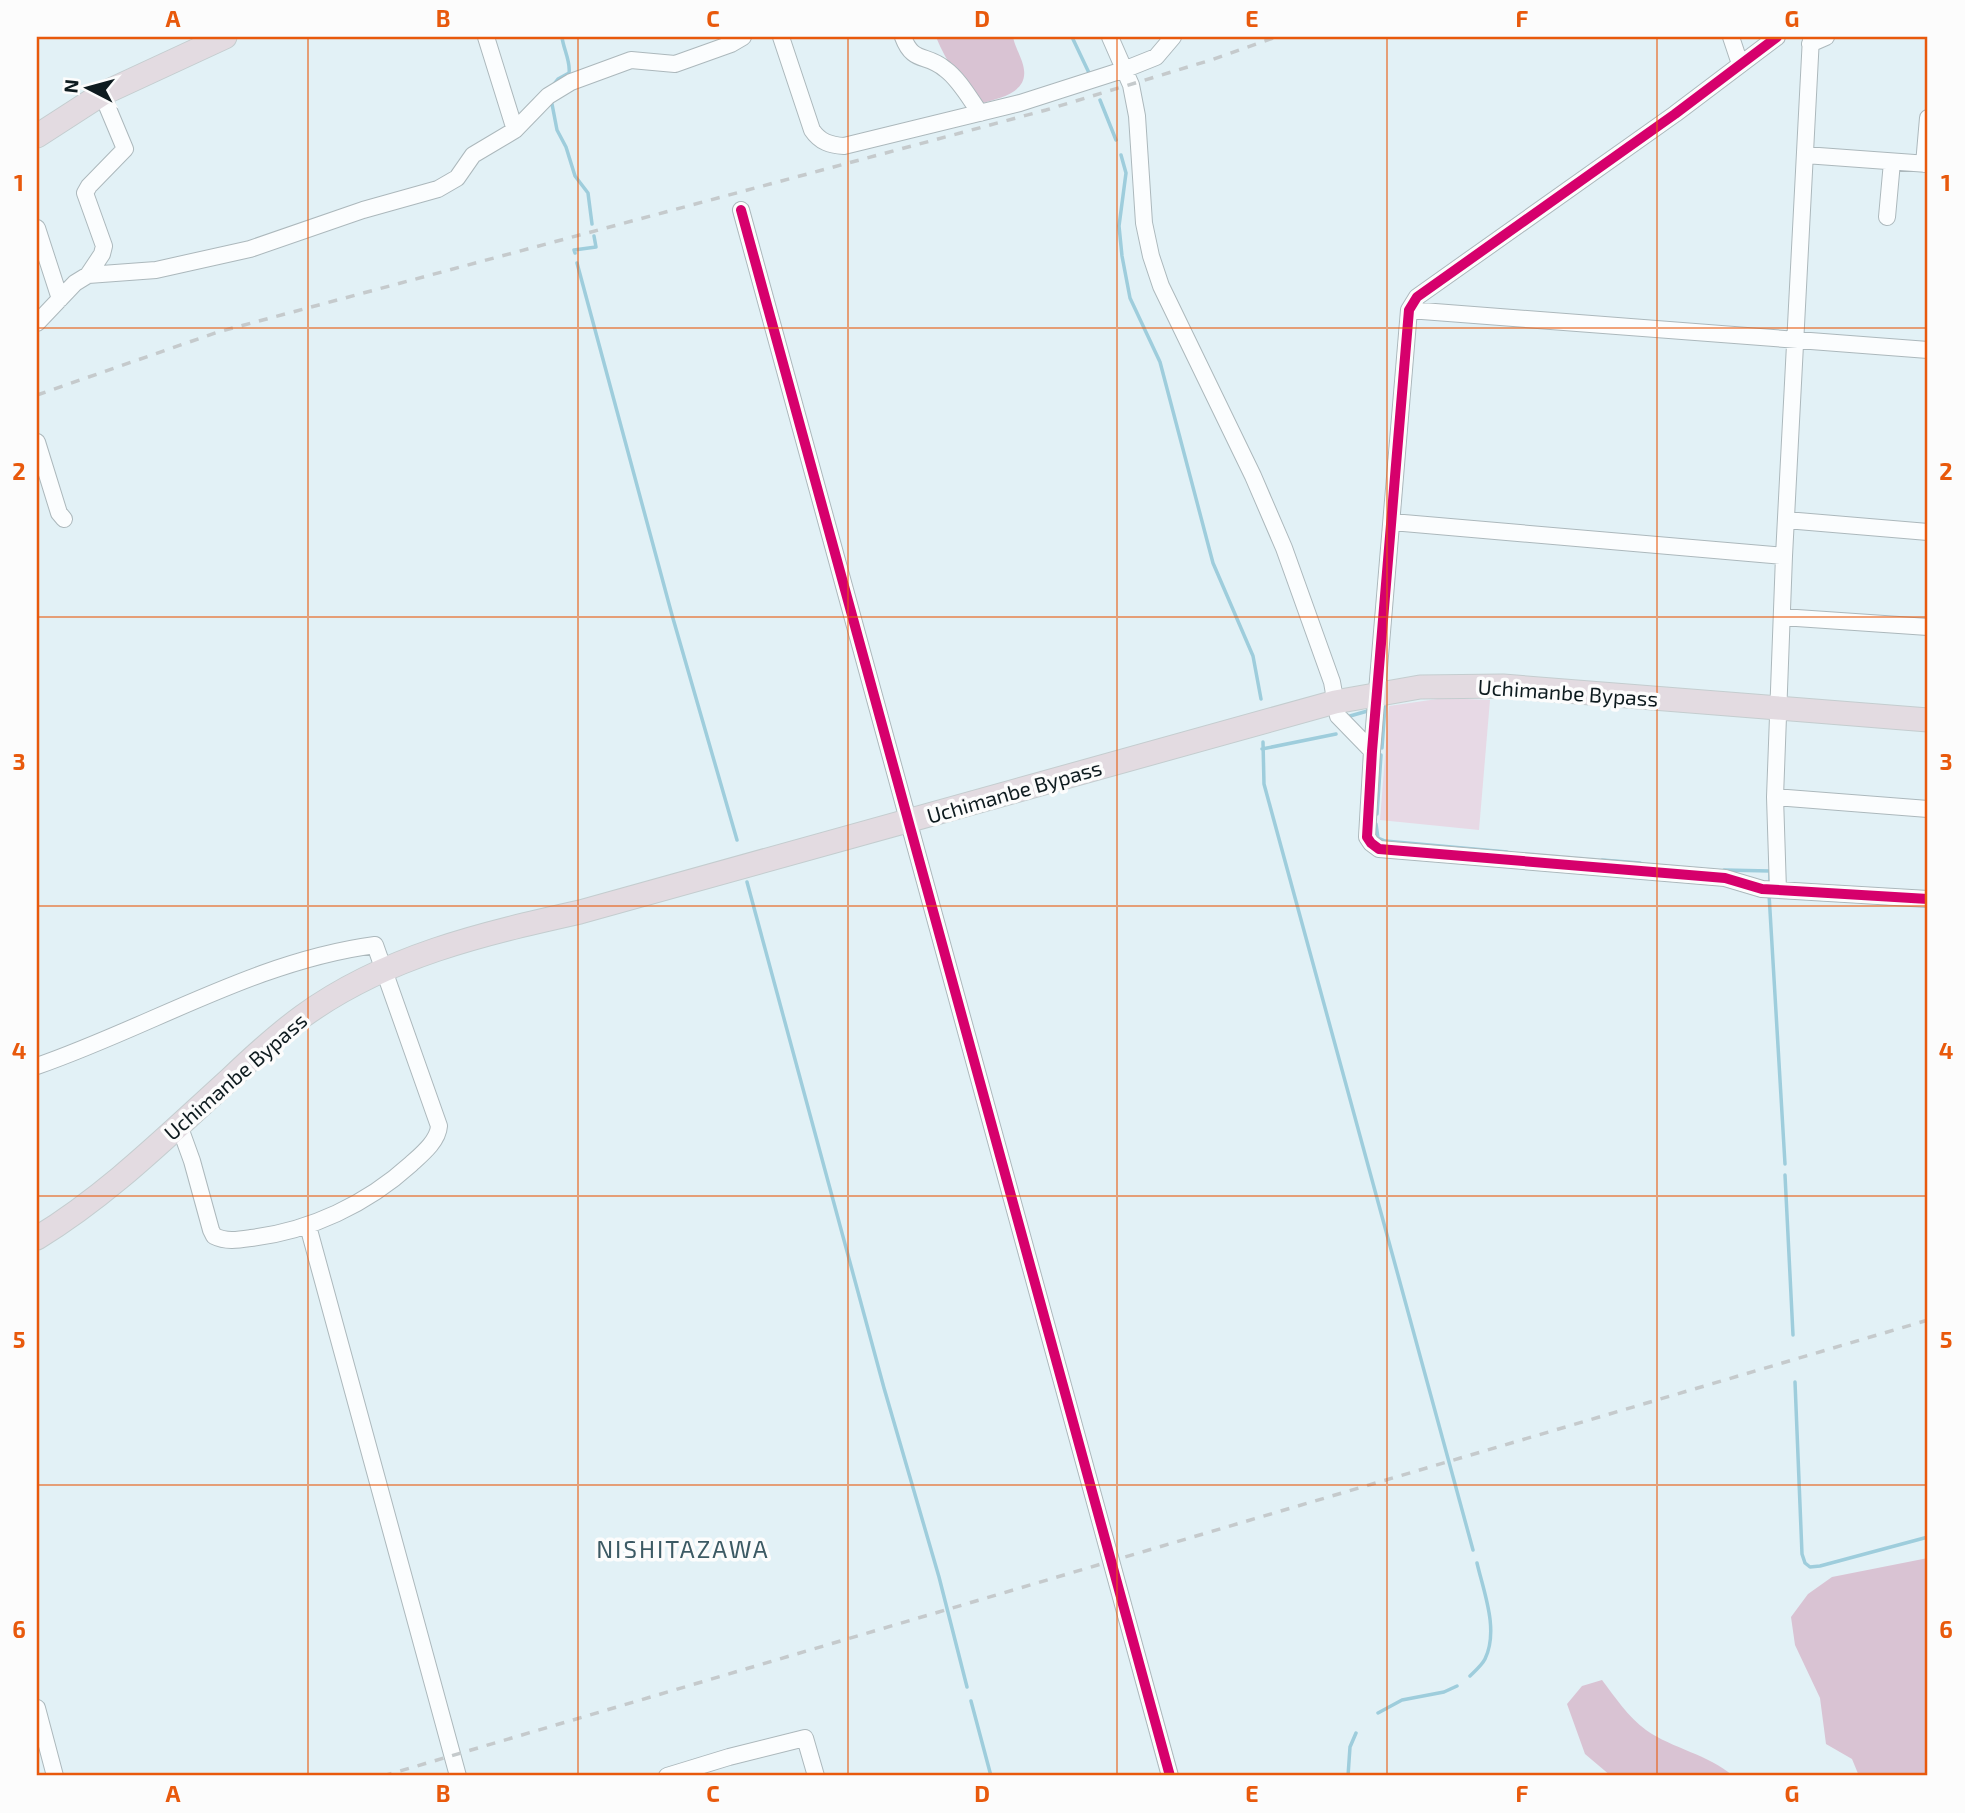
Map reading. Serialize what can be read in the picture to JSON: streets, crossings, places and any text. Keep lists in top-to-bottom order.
{
  "streets": {
    "highway": ["Uchimanbe Bypass"]
  },
  "districts": ["NISHITAZAWA"],
  "north": "left",
  "grid": {
    "columns": [
      "A",
      "B",
      "C",
      "D",
      "E",
      "F",
      "G"
    ],
    "rows": [
      "1",
      "2",
      "3",
      "4",
      "5",
      "6"
    ]
  }
}
